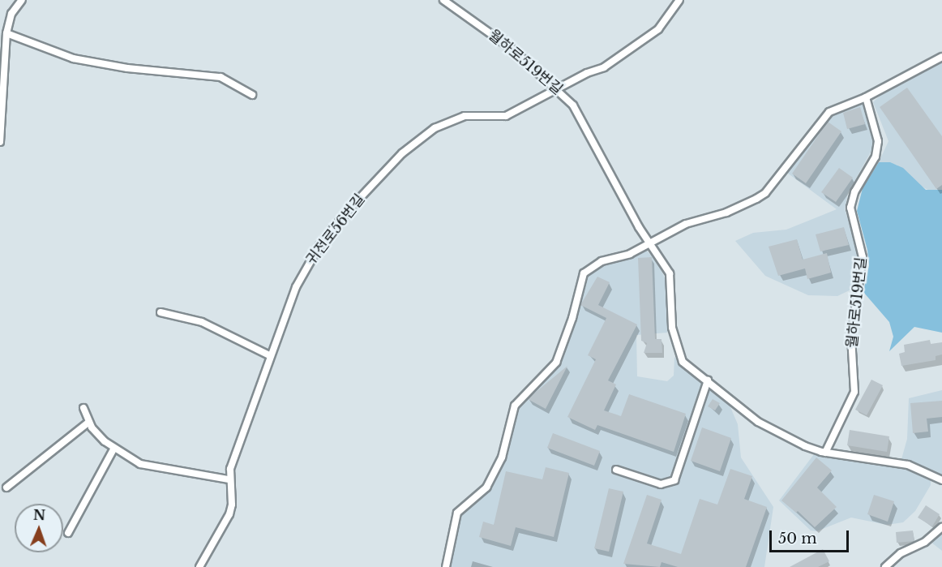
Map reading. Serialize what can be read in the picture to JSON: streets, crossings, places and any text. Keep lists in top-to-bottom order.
{
  "streets": {
    "lane": ["월하로519번길", "귀전로56번길"]
  },
  "crossings": [
    ["월하로519번길", "귀전로56번길"]
  ],
  "scale_bar": "50 m",
  "north": "top"
}
